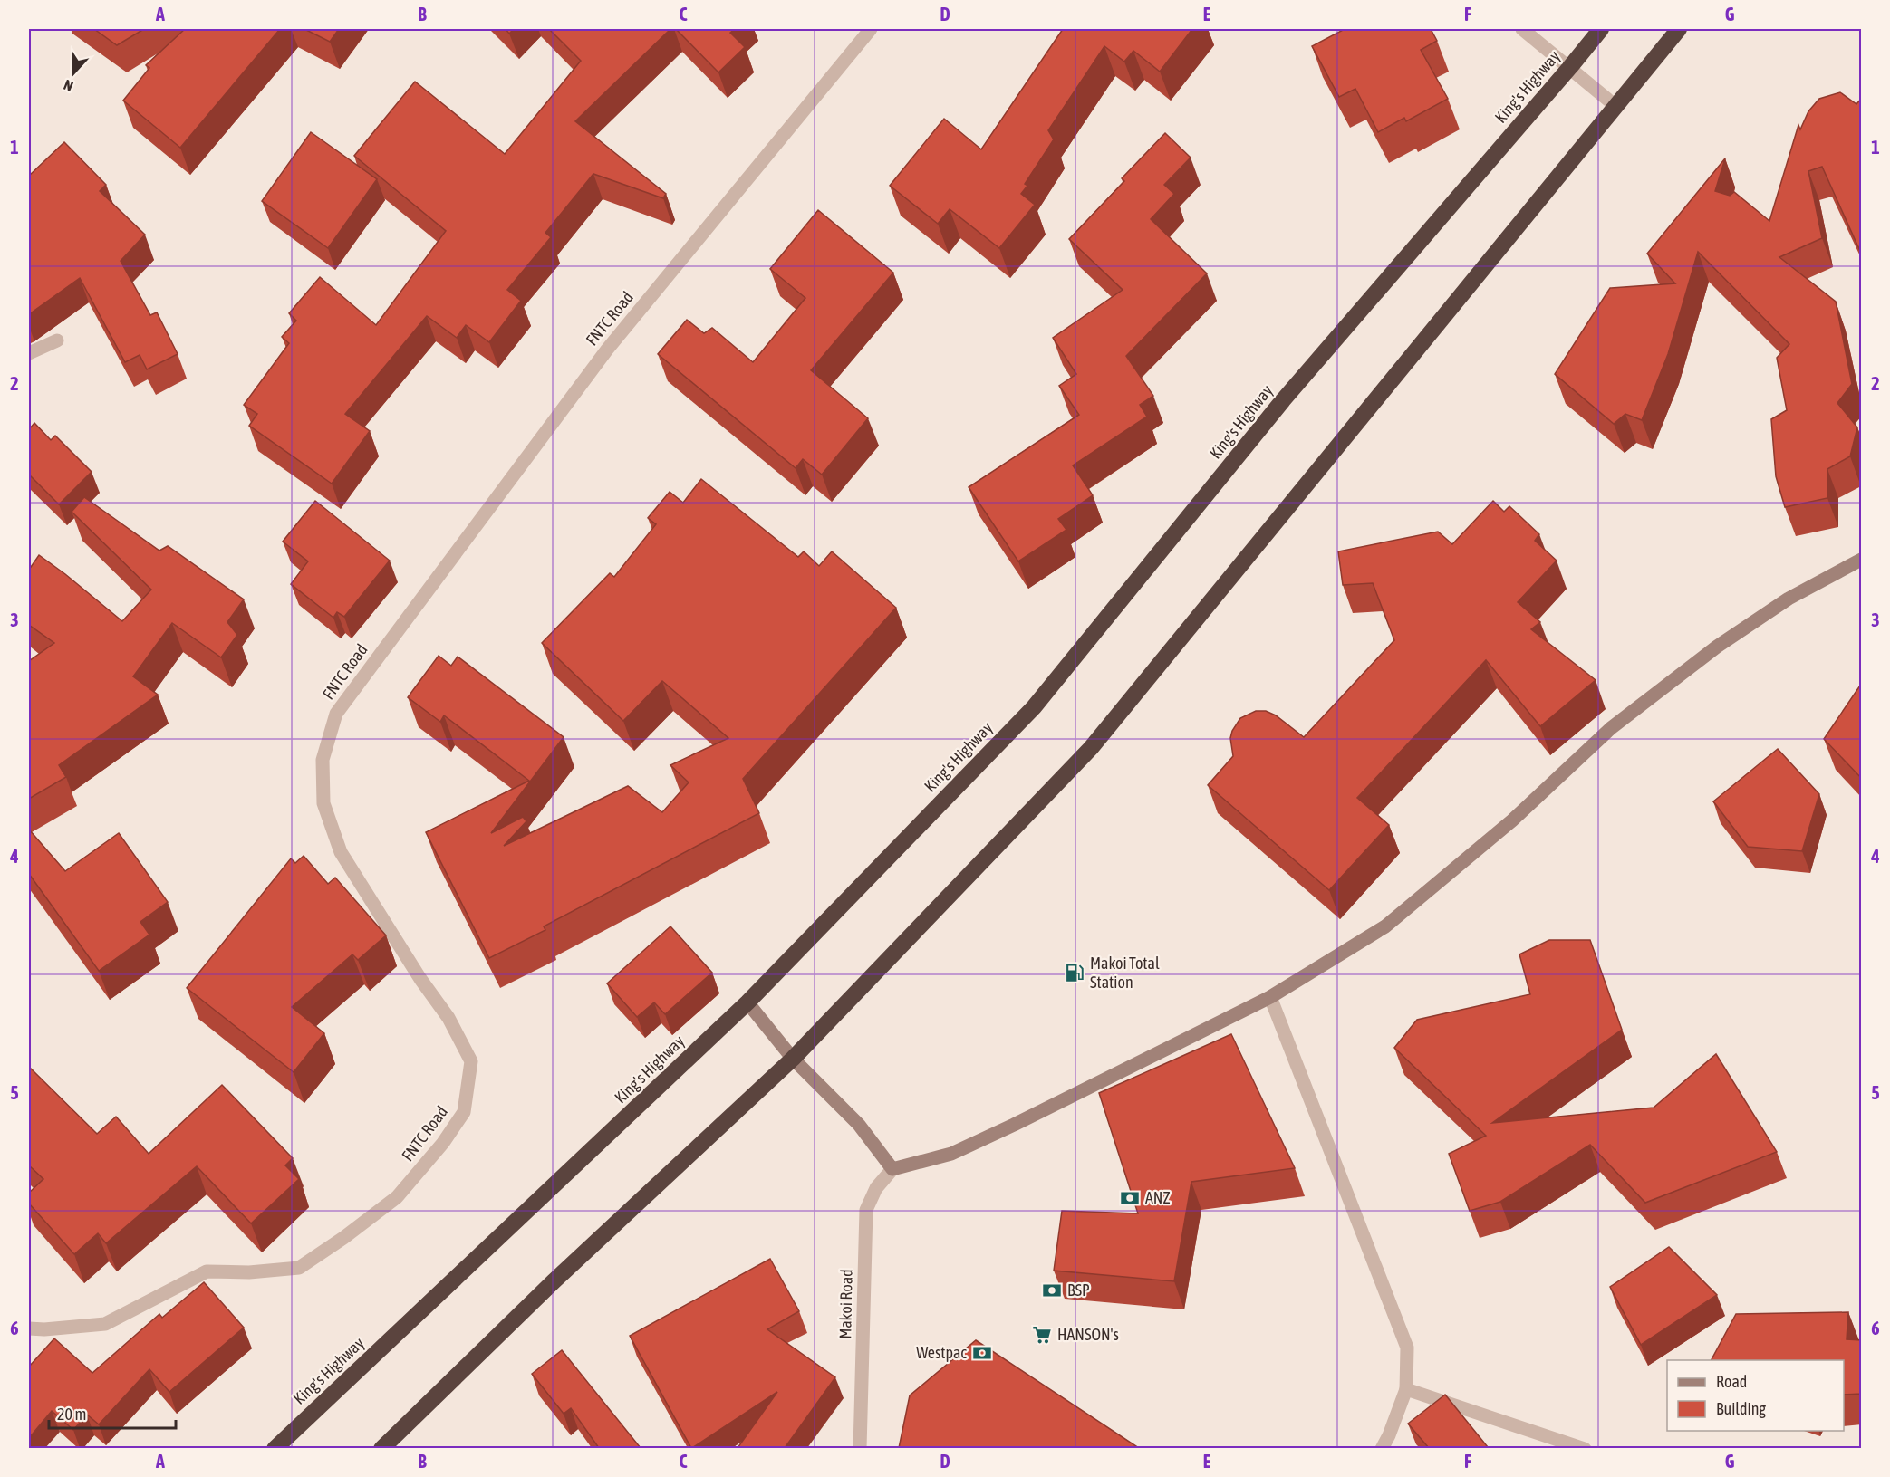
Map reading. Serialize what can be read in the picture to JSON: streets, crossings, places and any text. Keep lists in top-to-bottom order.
{
  "streets": {
    "highway": ["King's Highway"],
    "street": ["FNTC Road", "Makoi Road"]
  },
  "places": {
    "fuel station": ["Makoi Total Station"],
    "bank": ["ANZ", "BSP", "Westpac"],
    "supermarket": ["HANSON's"]
  },
  "legend": ["Road", "Building"],
  "scale_bar": "20 m",
  "north": "bottom",
  "grid": {
    "columns": [
      "A",
      "B",
      "C",
      "D",
      "E",
      "F",
      "G"
    ],
    "rows": [
      "1",
      "2",
      "3",
      "4",
      "5",
      "6"
    ]
  }
}
